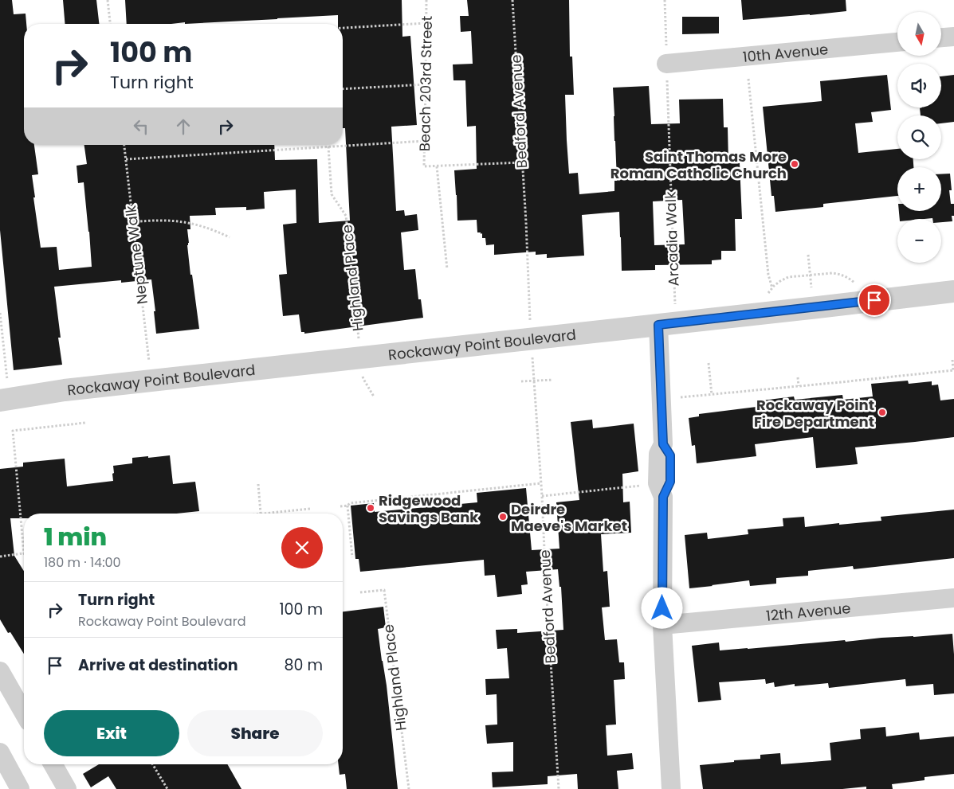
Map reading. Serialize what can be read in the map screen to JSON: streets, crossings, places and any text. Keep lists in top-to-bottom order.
{
  "streets": {
    "street": ["10th Avenue", "Rockaway Point Boulevard", "12th Avenue"],
    "path": [
      "Beach 203rd Street",
      "Bedford Avenue",
      "Arcadia Walk",
      "Neptune Walk",
      "Highland Place"
    ]
  },
  "crossings": [
    ["10th Avenue", "Arcadia Walk"]
  ],
  "places": [
    "Saint Thomas More Roman Catholic Church",
    "Rockaway Point Fire Department",
    "Ridgewood Savings Bank",
    "Deirdre Maeve's Market"
  ],
  "north": "bottom",
  "page": {
    "map_buttons": ["+", "−"],
    "turn": ["100 m", "Turn right"],
    "heading": ["1 min", "180 m · 14:00"],
    "list": [
      {
        "name": "Turn right",
        "note": "Rockaway Point Boulevard",
        "value": "100 m"
      },
      {
        "name": "Arrive at destination",
        "value": "80 m"
      }
    ],
    "buttons": ["Exit", "Share"]
  }
}
